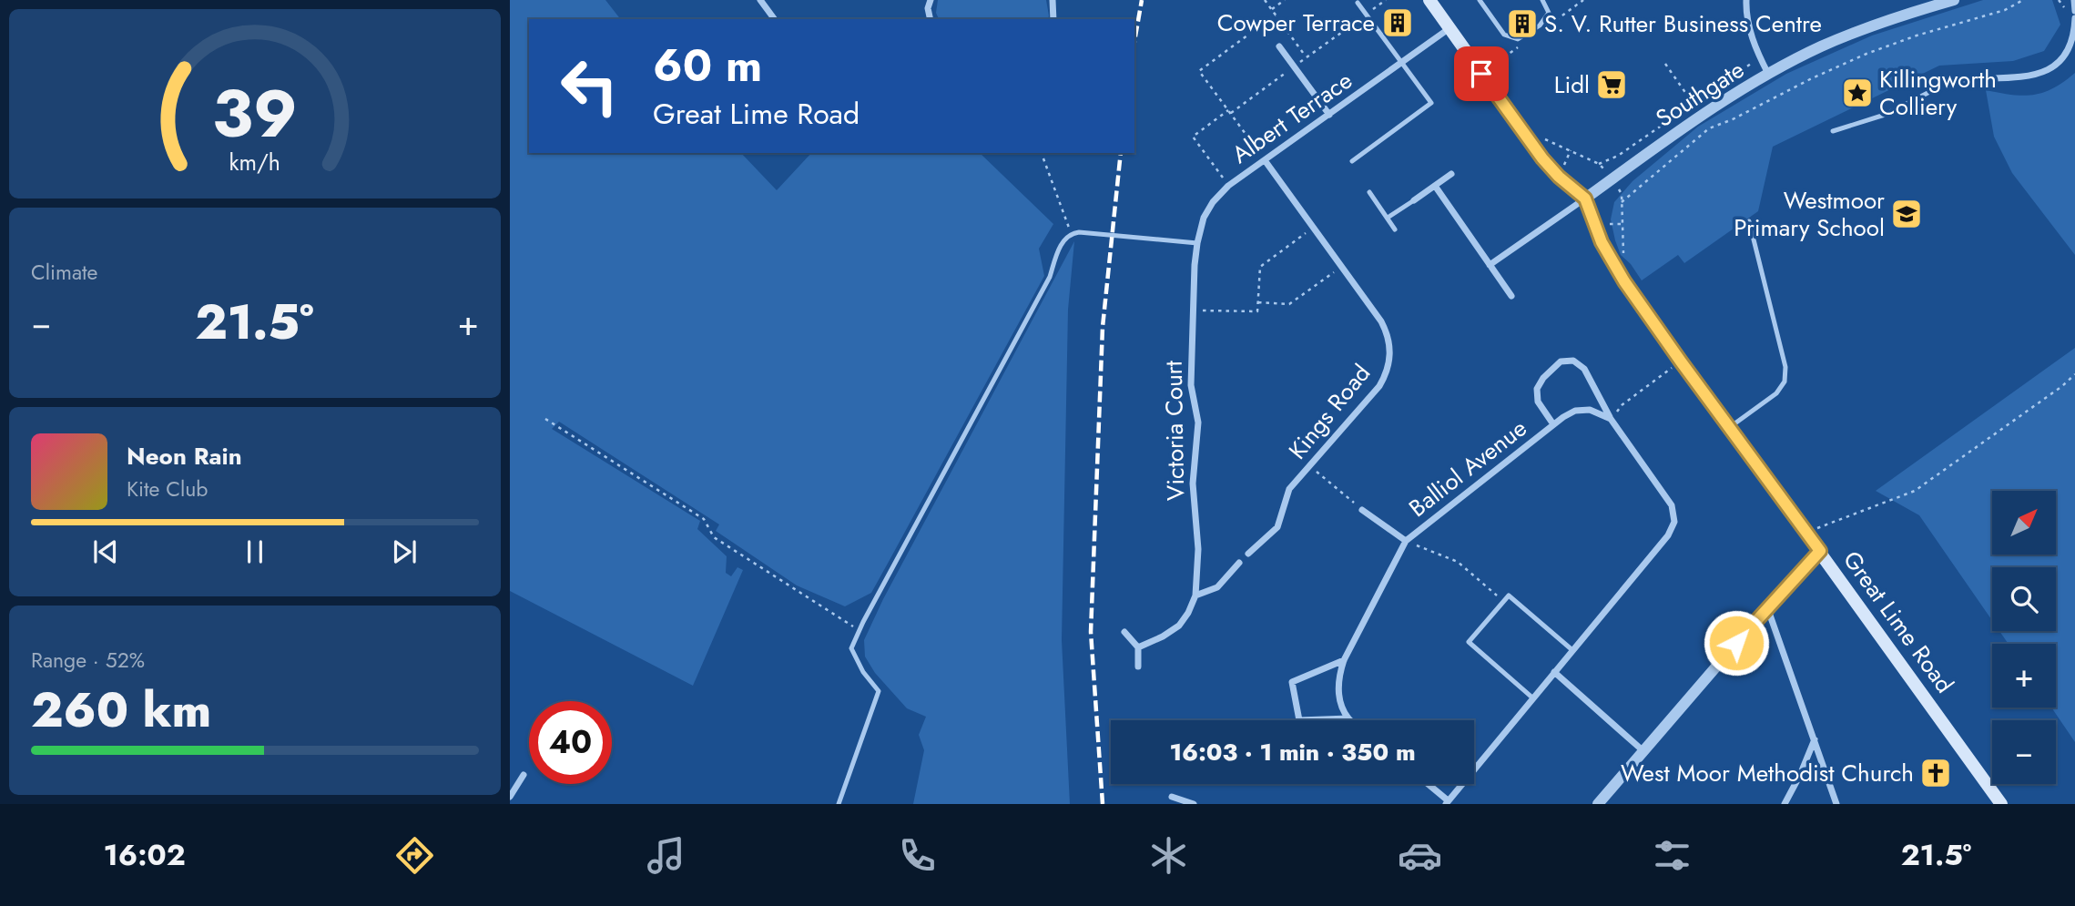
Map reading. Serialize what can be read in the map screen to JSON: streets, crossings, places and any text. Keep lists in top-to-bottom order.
{
  "streets": {
    "main road": ["Great Lime Road"],
    "street": [
      "Southgate",
      "Albert Terrace",
      "Kings Road",
      "Victoria Court",
      "Balliol Avenue"
    ]
  },
  "crossings": [
    ["Southgate", "Great Lime Road"],
    ["Albert Terrace", "Kings Road"],
    ["Albert Terrace", "Victoria Court"],
    ["Albert Terrace", "Great Lime Road"]
  ],
  "places": {
    "building": ["Cowper Terrace", "S. V. Rutter Business Centre"],
    "supermarket": ["Lidl"],
    "place": ["Killingworth Colliery"],
    "school or university": ["Westmoor Primary School"],
    "church": ["West Moor Methodist Church"]
  },
  "north": "top right",
  "page": {
    "turn": ["60 m", "Great Lime Road"],
    "tile": [
      "Climate",
      ["Range · 52%", "260 km"]
    ],
    "heat": ["−", "21.5°", "+"],
    "song": ["Neon Rain", "Kite Club"],
    "map_buttons": ["+", "−"],
    "limit": "40",
    "trip": "16:03 · 1 min · 350 m",
    "tabs": ["16:02", "21.5°"],
    "gauge": ["39", "km/h"]
  }
}
